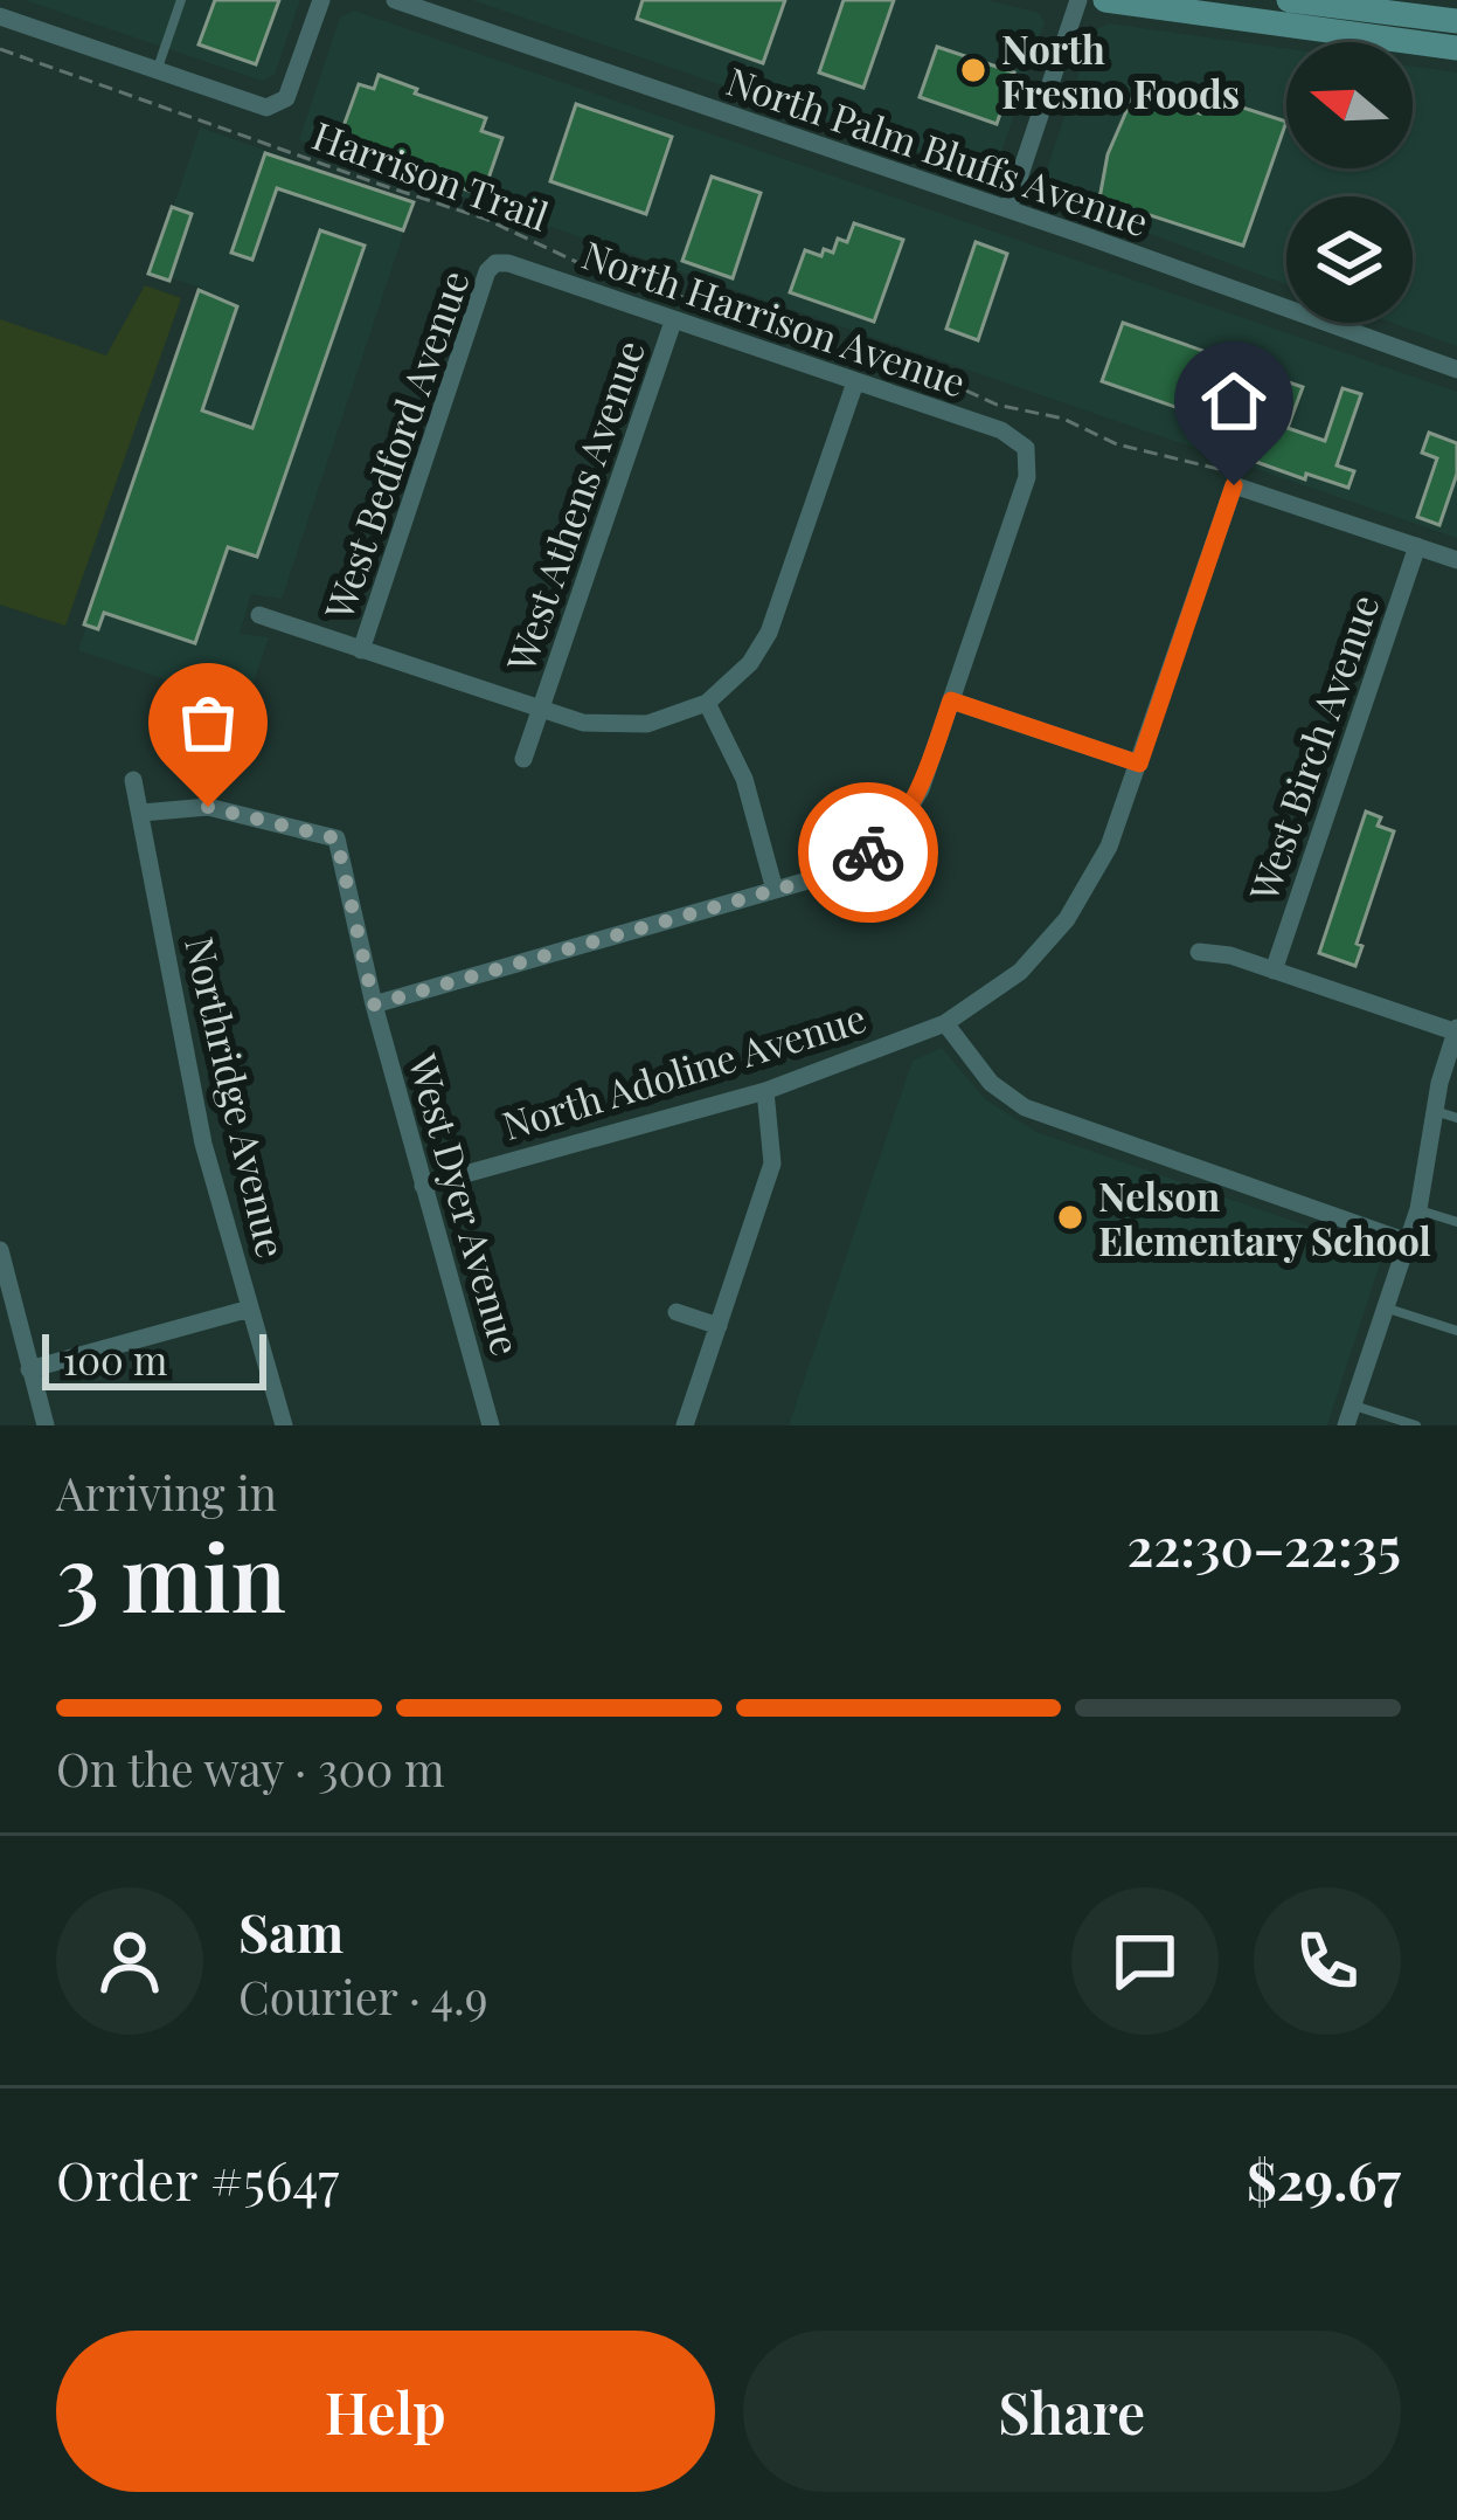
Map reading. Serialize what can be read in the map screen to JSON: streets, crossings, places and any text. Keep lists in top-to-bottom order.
{
  "streets": {
    "street": [
      "North Palm Bluffs Avenue",
      "North Harrison Avenue",
      "West Bedford Avenue",
      "West Athens Avenue",
      "West Birch Avenue",
      "North Adoline Avenue",
      "Northridge Avenue",
      "West Dyer Avenue"
    ],
    "path": ["Harrison Trail"]
  },
  "crossings": [
    ["Harrison Trail", "North Adoline Avenue"],
    ["North Harrison Avenue", "West Bedford Avenue"],
    ["North Harrison Avenue", "West Athens Avenue"],
    ["North Adoline Avenue", "West Dyer Avenue"],
    ["Northridge Avenue", "West Dyer Avenue"]
  ],
  "places": ["North Fresno Foods", "Nelson Elementary School"],
  "scale_bar": "100 m",
  "north": "left",
  "page": {
    "scale": "100 m",
    "heading": ["3 min", "Arriving in", "22:30–22:35"],
    "panel": [
      "Sam",
      "Courier · 4.9",
      "Order #5647",
      "$29.67"
    ],
    "bar": "On the way · 300 m",
    "buttons": ["Help", "Share"]
  }
}
